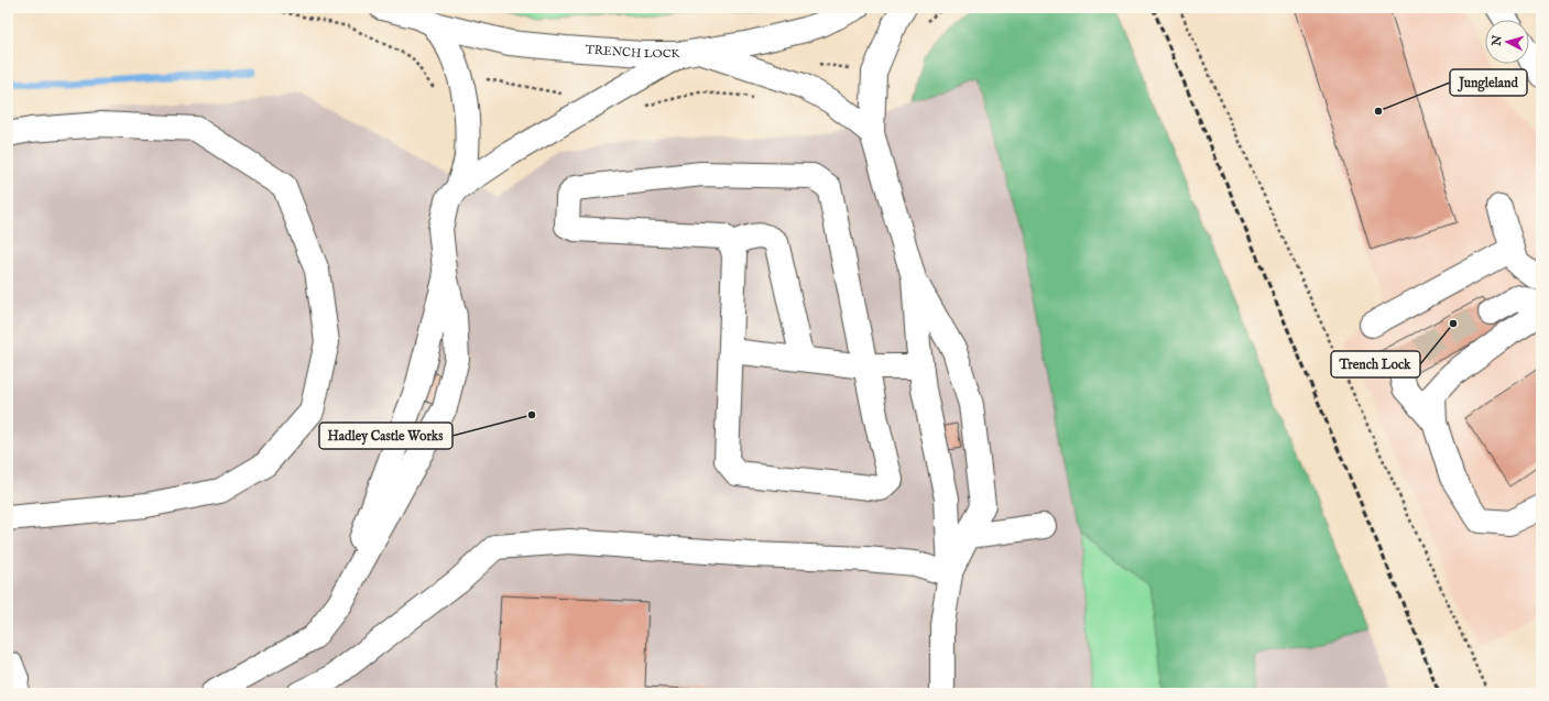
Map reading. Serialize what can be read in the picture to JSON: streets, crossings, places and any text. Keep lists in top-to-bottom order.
{
  "streets": {
    "main road": ["TRENCH LOCK"]
  },
  "places": ["Jungleland", "Trench Lock", "Hadley Castle Works"],
  "north": "left"
}
